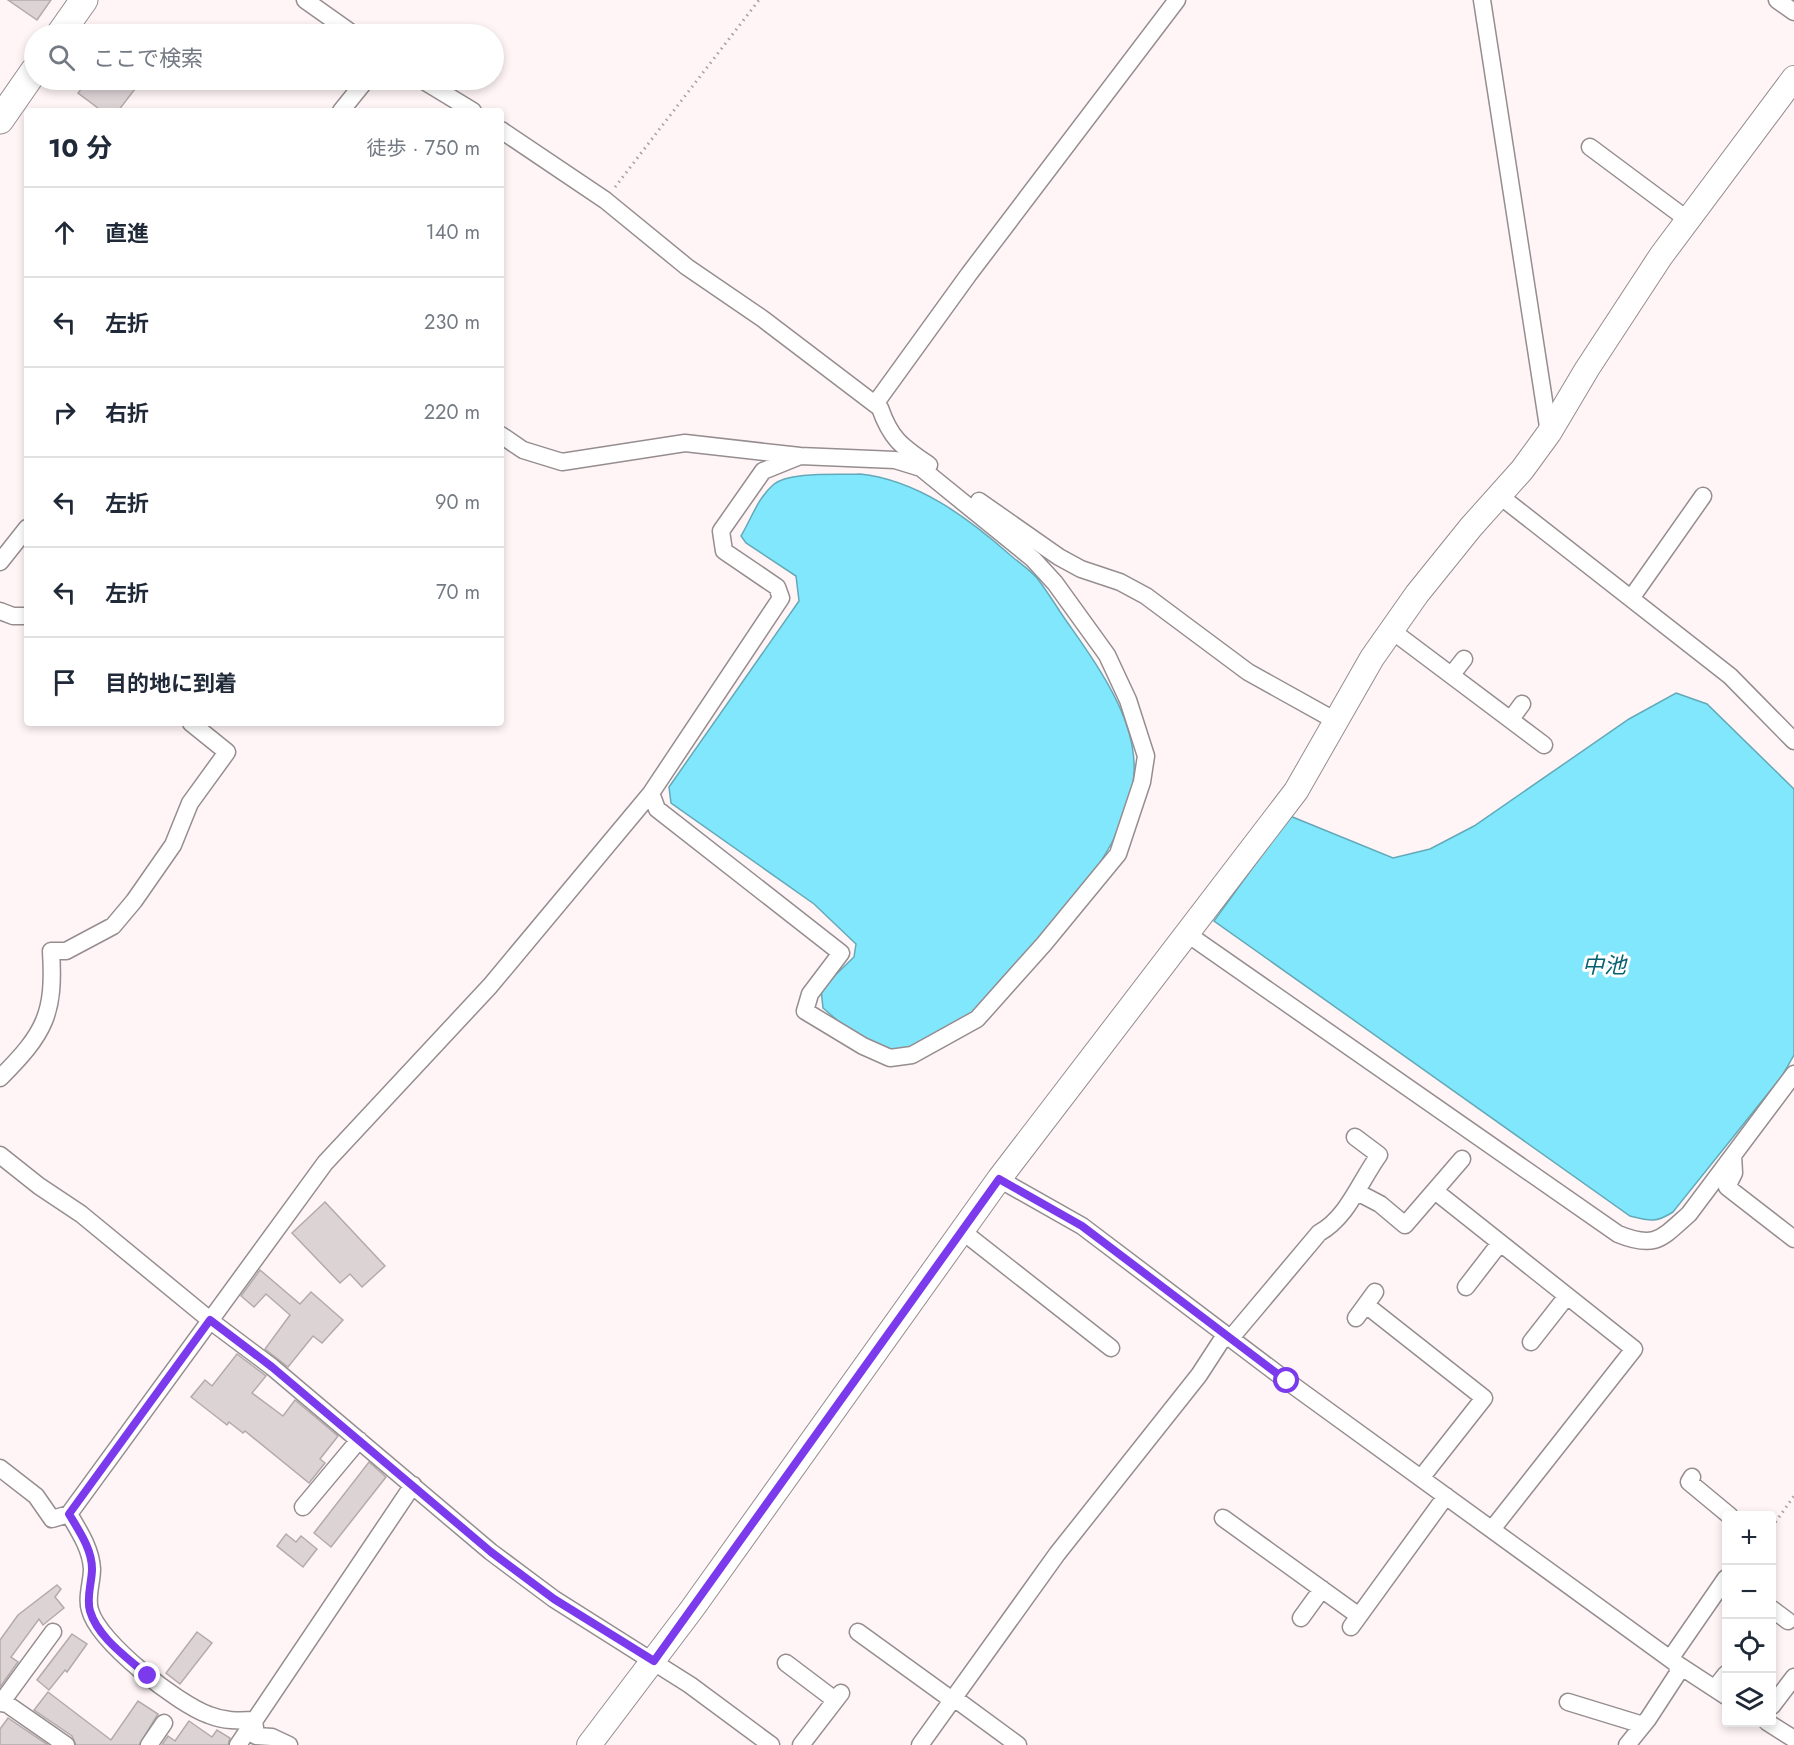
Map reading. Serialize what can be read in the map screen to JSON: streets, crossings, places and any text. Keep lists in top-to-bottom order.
{
  "water": ["中池"],
  "page": {
    "search": "ここで検索",
    "heading": ["10 分", "徒歩 · 750 m"],
    "list": [
      ["直進", "140 m"],
      ["左折", "230 m"],
      ["右折", "220 m"],
      ["左折", "90 m"],
      ["左折", "70 m"],
      "目的地に到着"
    ],
    "map_buttons": ["+", "−"]
  }
}
